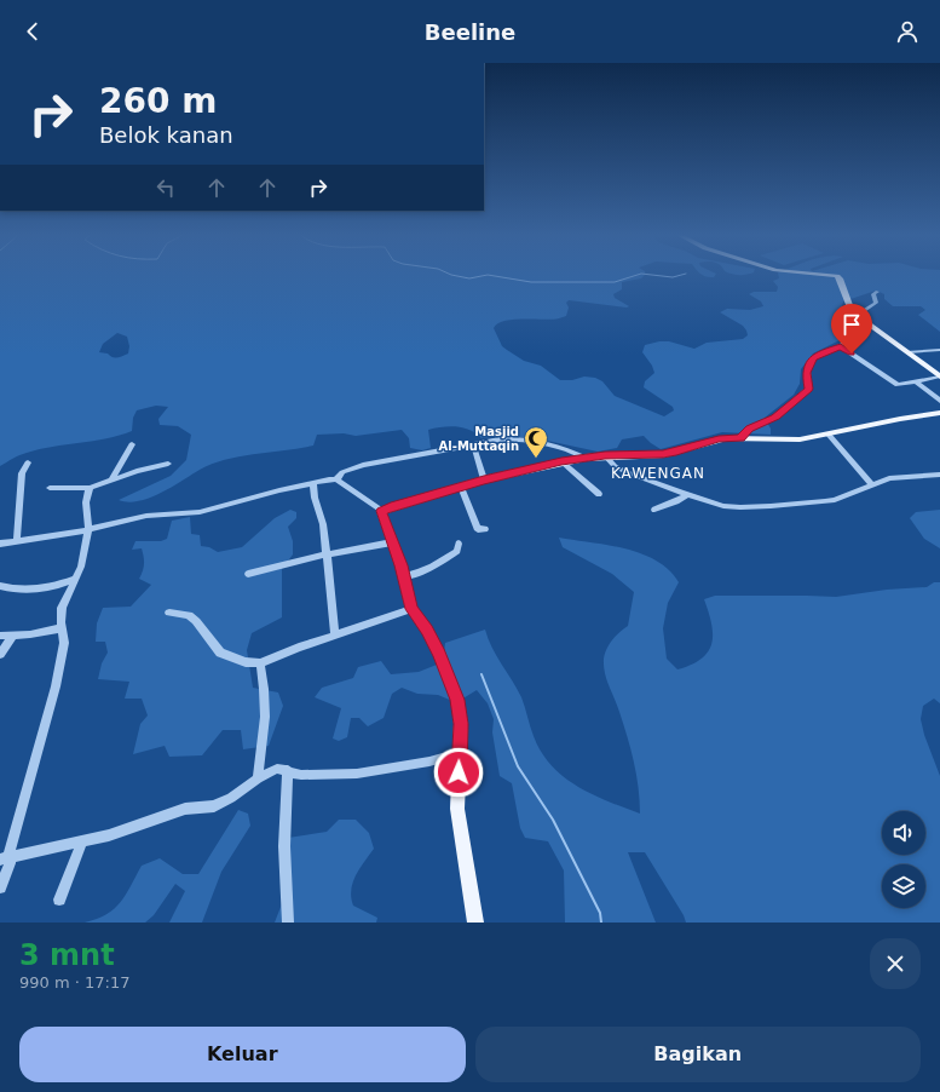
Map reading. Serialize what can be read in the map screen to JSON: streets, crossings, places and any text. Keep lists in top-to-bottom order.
{
  "districts": ["KAWENGAN"],
  "places": {
    "mosque": ["Masjid Al-Muttaqin"]
  },
  "page": {
    "header": "Beeline",
    "turn": ["260 m", "Belok kanan"],
    "heading": ["3 mnt", "990 m · 17:17"],
    "buttons": ["Keluar", "Bagikan"]
  }
}
